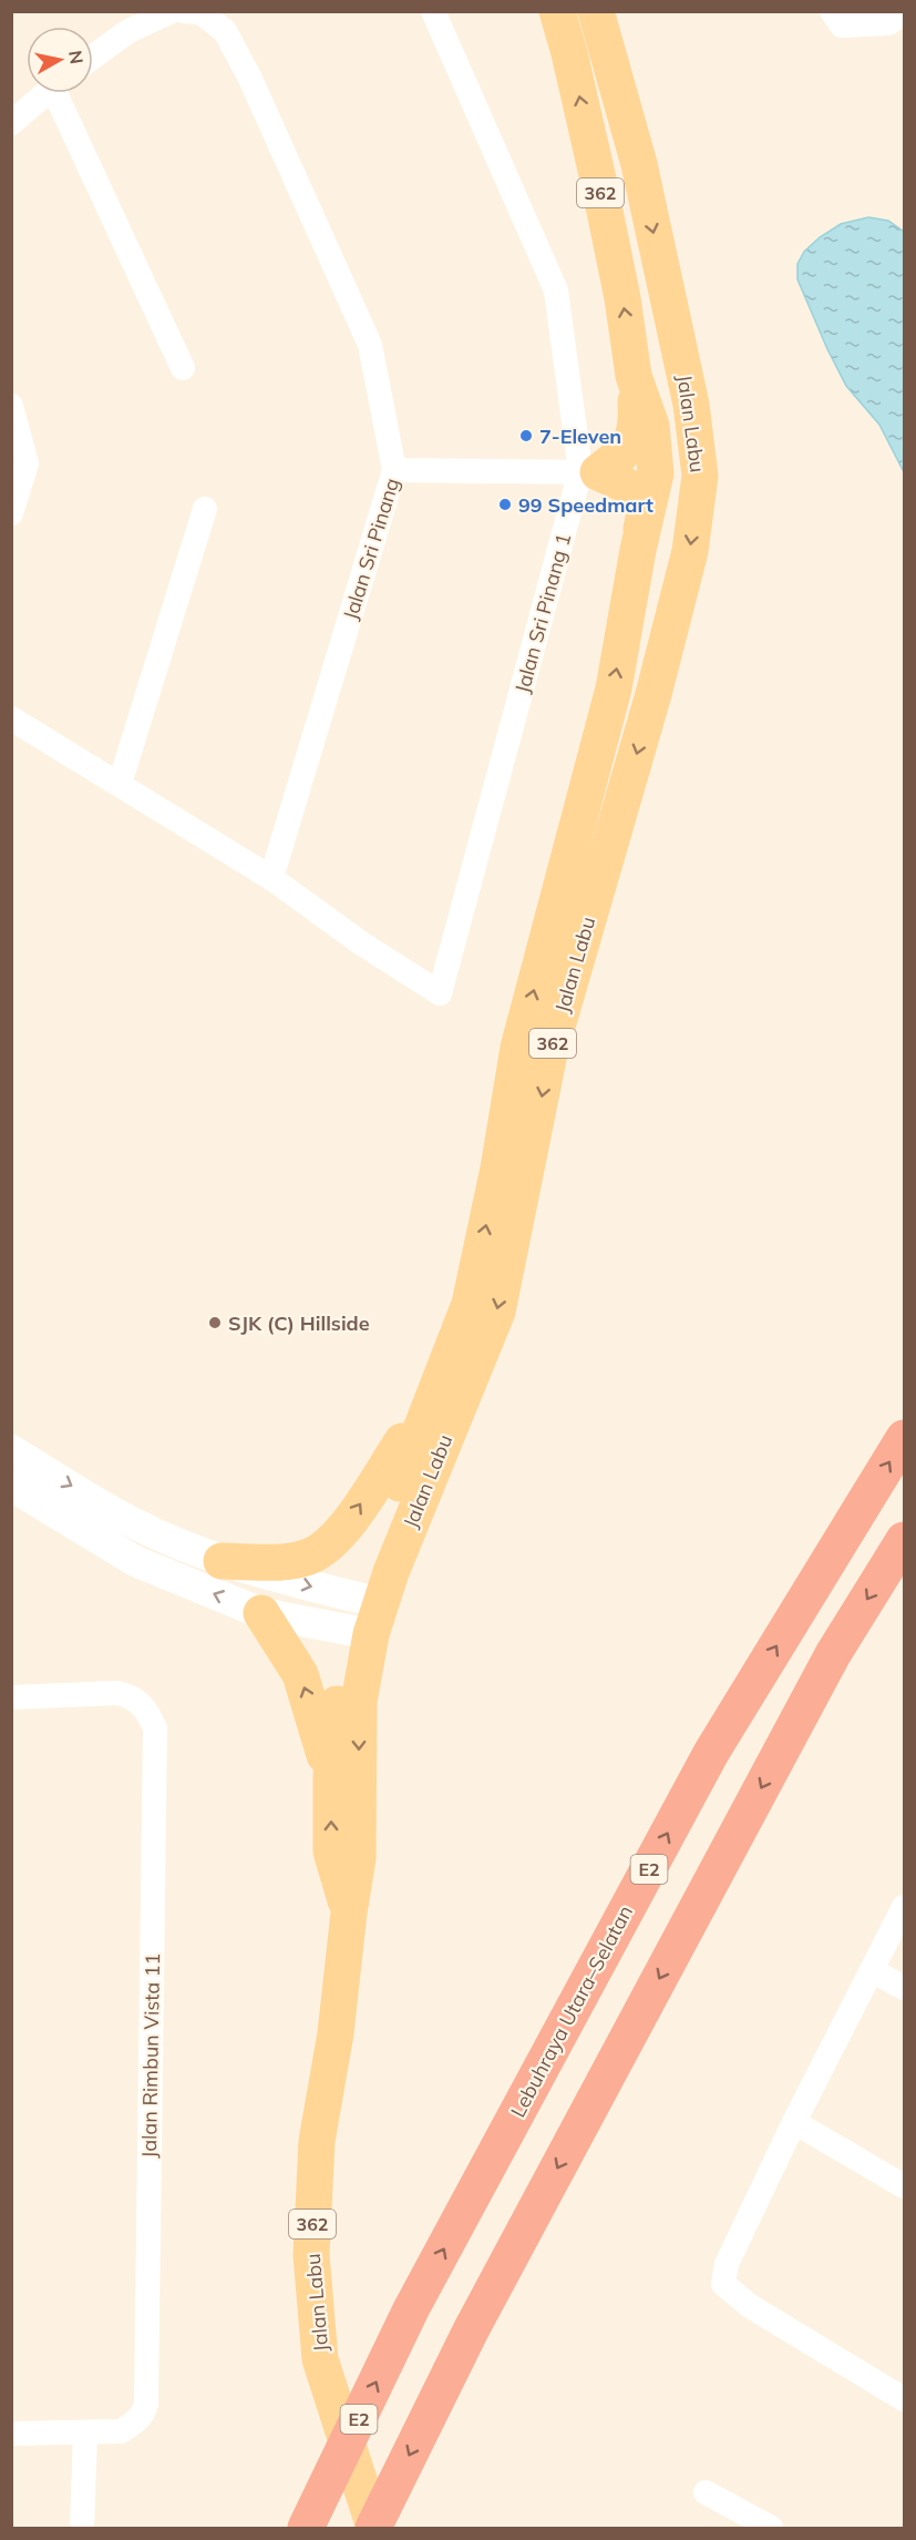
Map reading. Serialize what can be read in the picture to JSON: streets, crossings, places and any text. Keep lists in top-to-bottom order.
{
  "streets": {
    "highway": ["E2", "Lebuhraya Utara–Selatan"],
    "main road": ["362", "Jalan Labu"],
    "street": ["Jalan Sri Pinang", "Jalan Sri Pinang 1", "Jalan Rimbun Vista 11"]
  },
  "crossings": [
    ["Jalan Sri Pinang", "Jalan Sri Pinang 1"]
  ],
  "places": ["7-Eleven", "99 Speedmart", "SJK (C) Hillside"],
  "north": "right"
}
